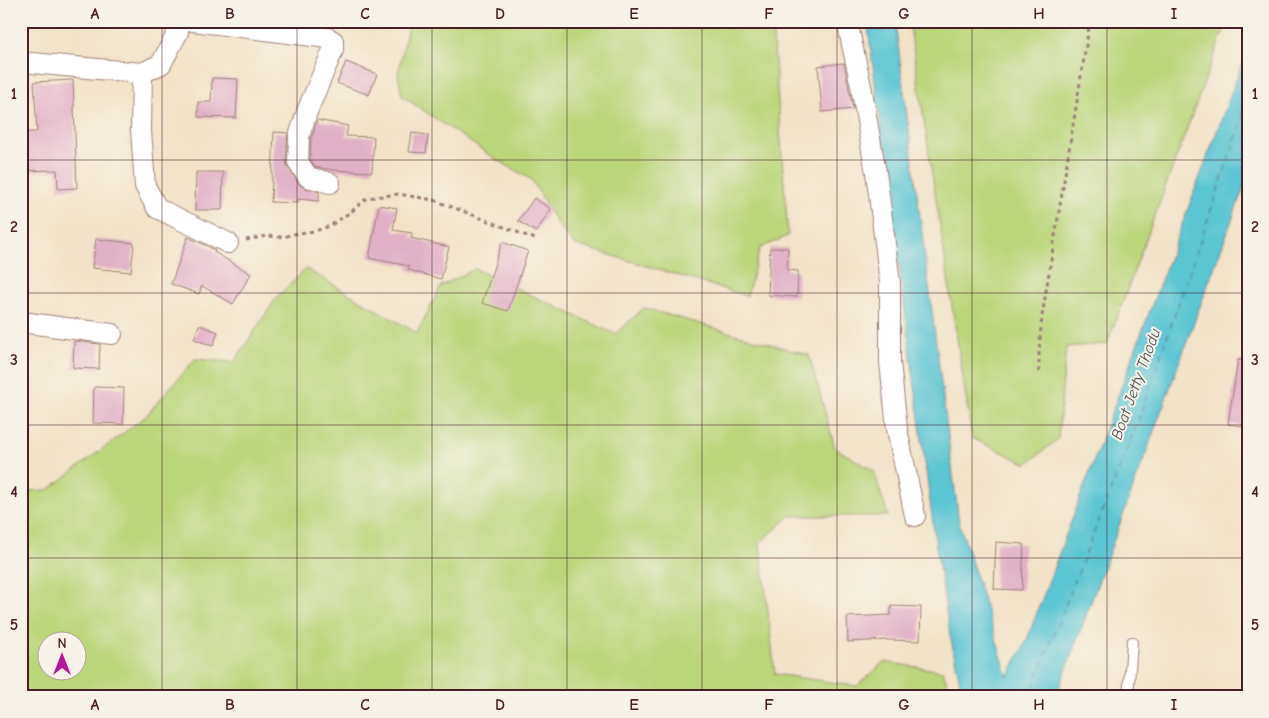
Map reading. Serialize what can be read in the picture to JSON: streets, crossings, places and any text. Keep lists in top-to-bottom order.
{
  "water": ["Boat Jetty Thodu"],
  "north": "top",
  "grid": {
    "columns": [
      "A",
      "B",
      "C",
      "D",
      "E",
      "F",
      "G",
      "H",
      "I"
    ],
    "rows": [
      "1",
      "2",
      "3",
      "4",
      "5"
    ]
  }
}
